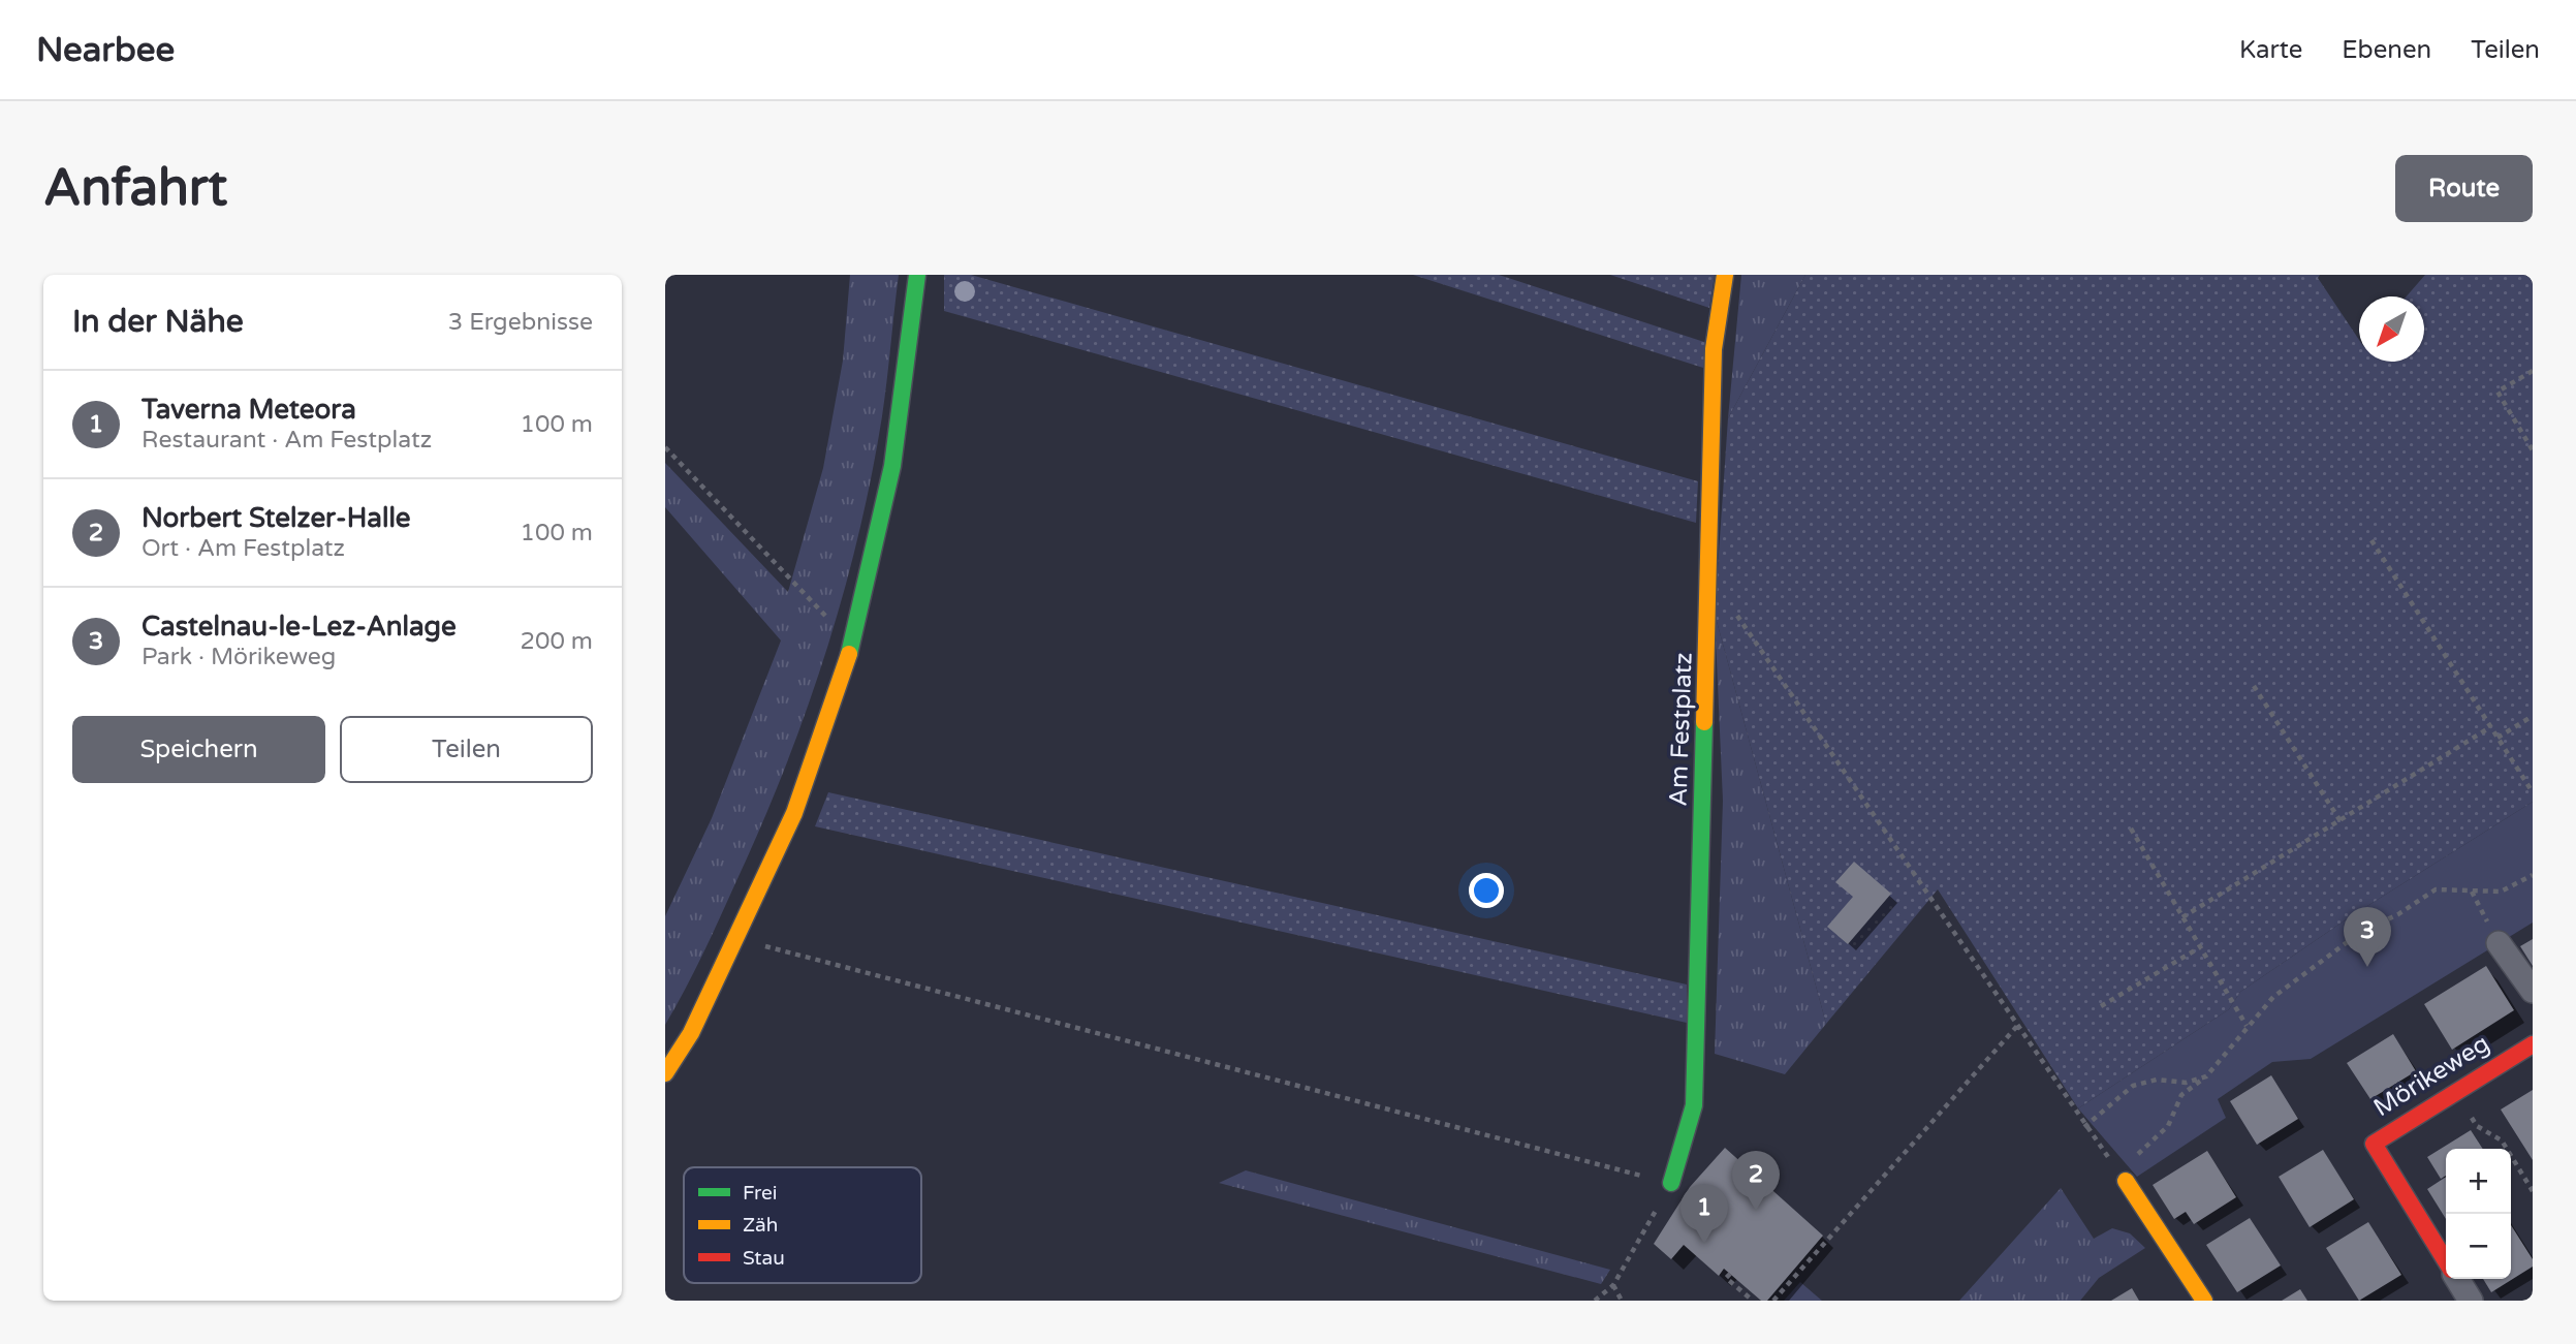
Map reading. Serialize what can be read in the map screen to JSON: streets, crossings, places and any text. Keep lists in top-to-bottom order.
{
  "streets": {
    "street": ["Am Festplatz", "Mörikeweg"]
  },
  "legend": ["Frei", "Zäh", "Stau"],
  "north": "bottom left",
  "page": {
    "header": "Nearbee",
    "nav": ["Karte", "Ebenen", "Teilen"],
    "buttons": [
      "Route",
      ["Speichern", "Teilen"]
    ],
    "title": "Anfahrt",
    "heading": ["In der Nähe", "3 Ergebnisse"],
    "list": [
      {
        "mark": "1",
        "name": "Taverna Meteora",
        "note": "Restaurant · Am Festplatz",
        "value": "100 m"
      },
      {
        "mark": "2",
        "name": "Norbert Stelzer-Halle",
        "note": "Ort · Am Festplatz",
        "value": "100 m"
      },
      {
        "mark": "3",
        "name": "Castelnau-le-Lez-Anlage",
        "note": "Park · Mörikeweg",
        "value": "200 m"
      }
    ],
    "pins": ["3", "2", "1"],
    "map_buttons": ["+", "−"]
  }
}
